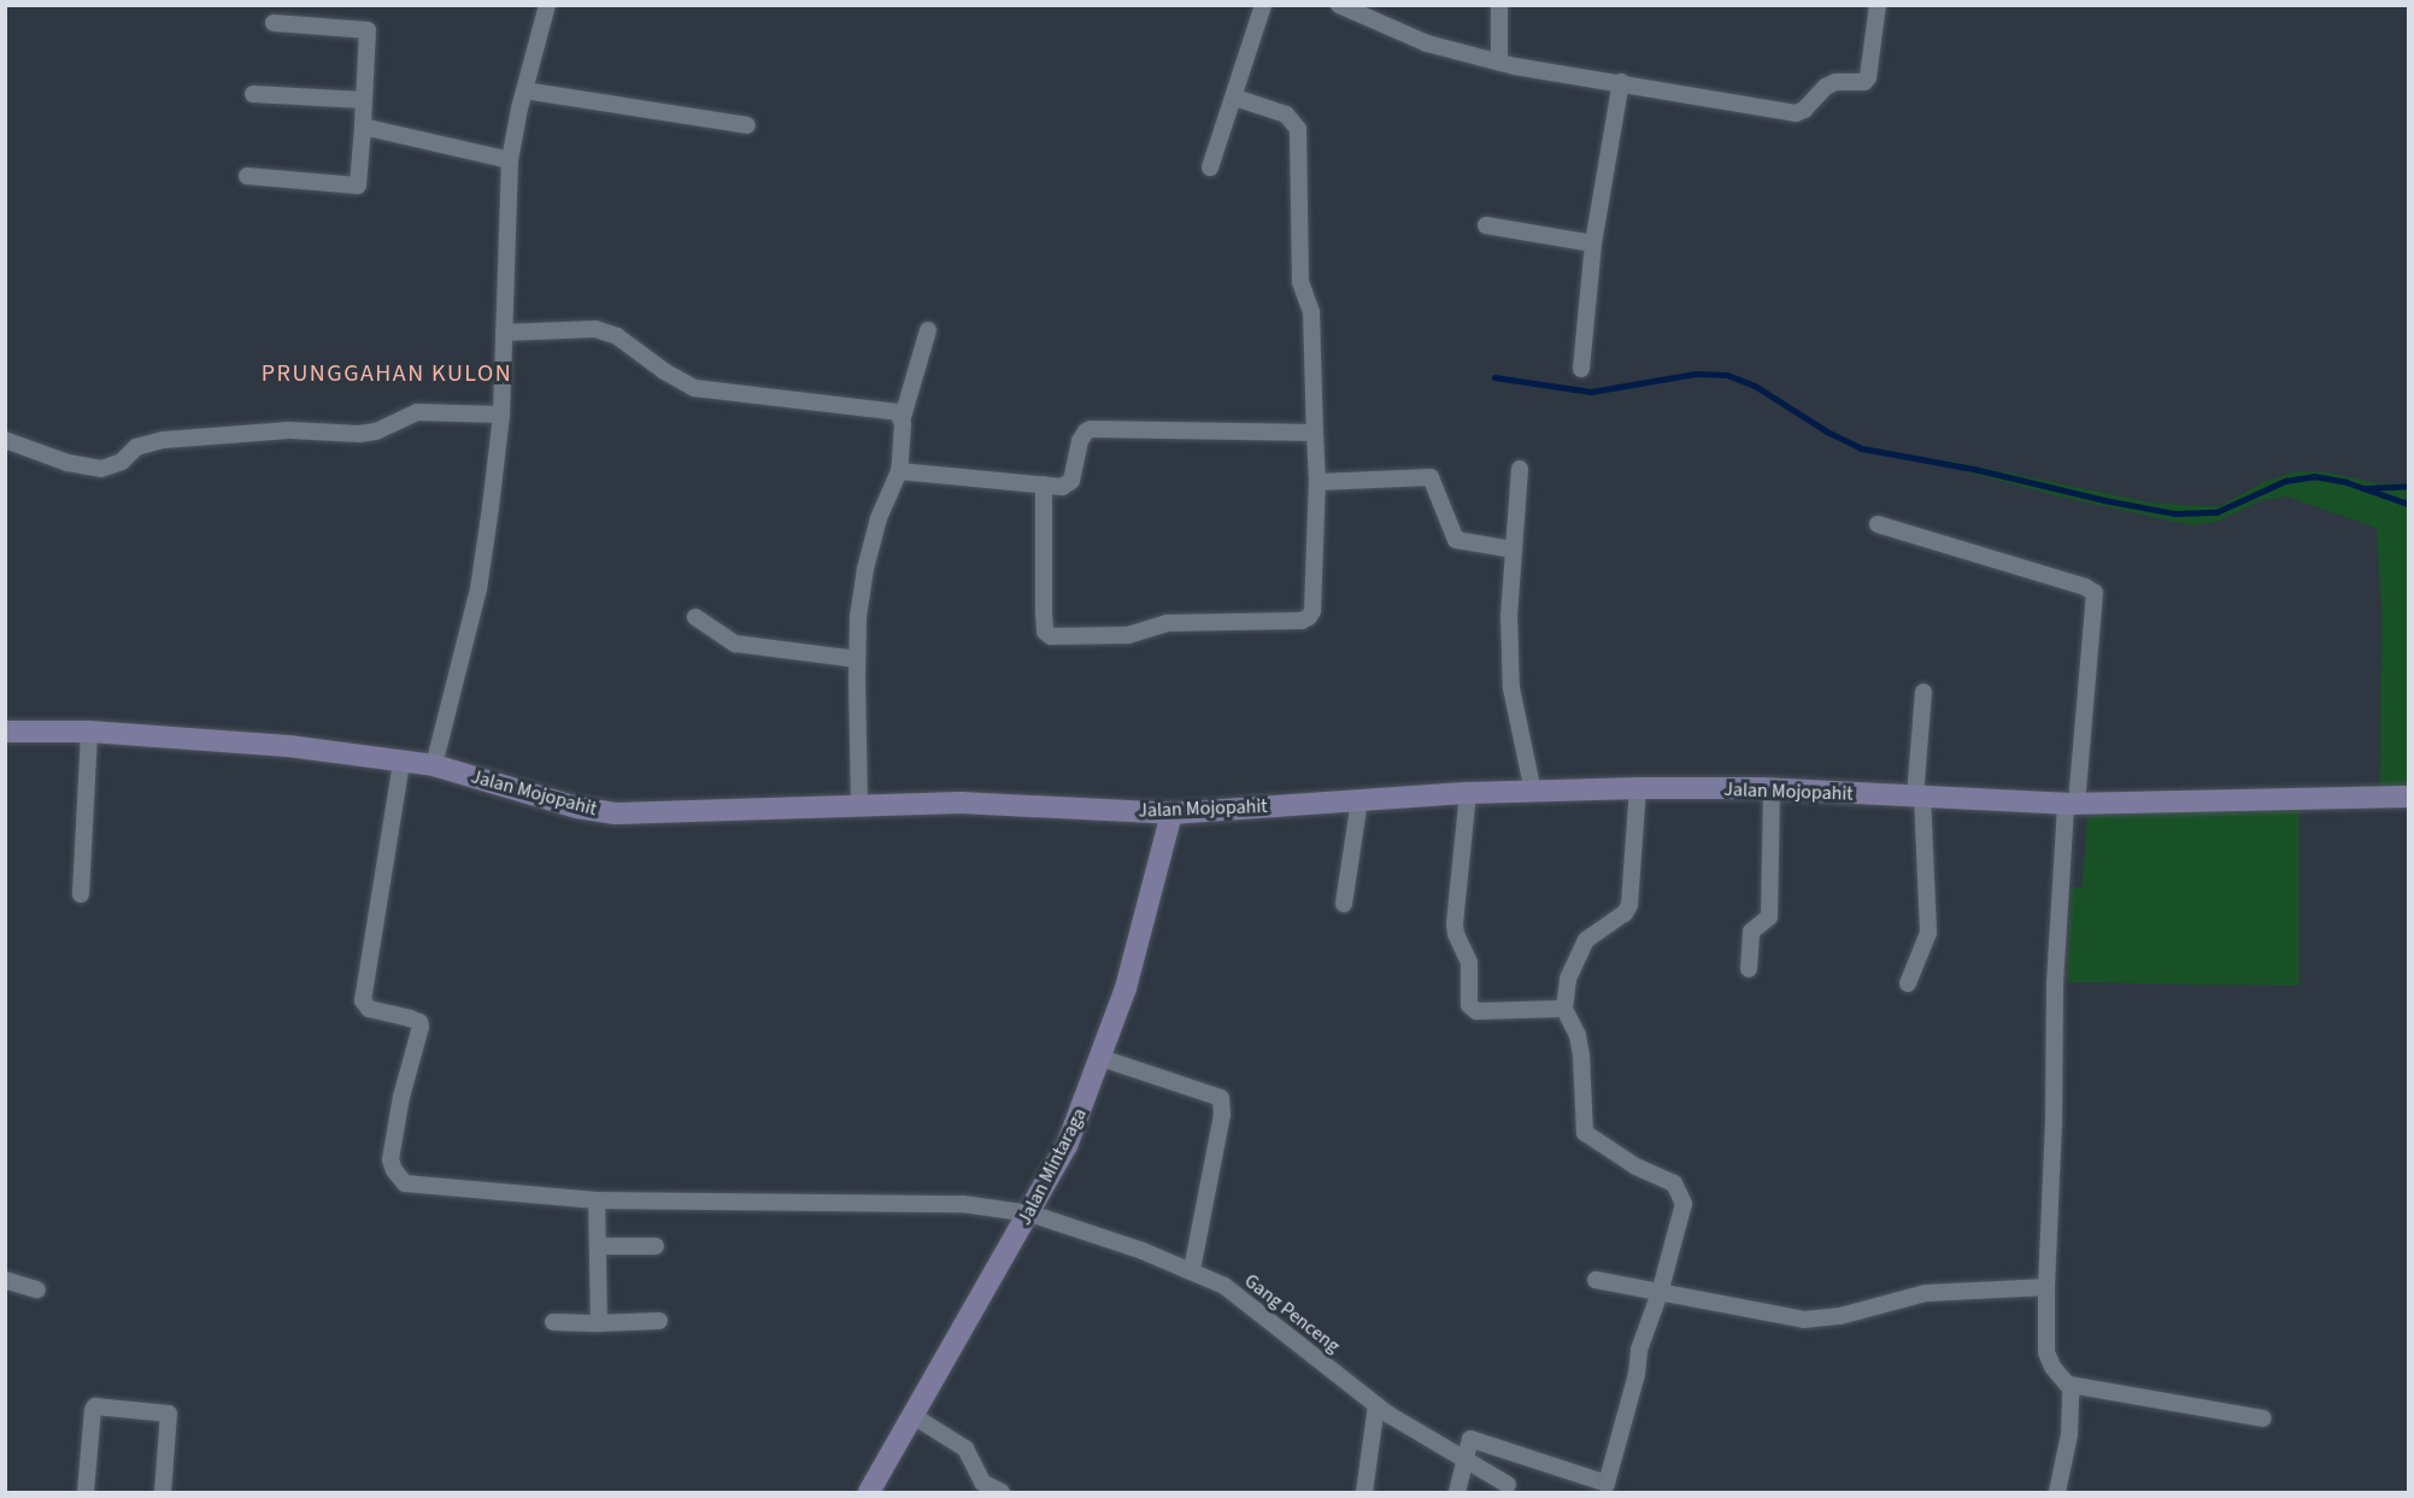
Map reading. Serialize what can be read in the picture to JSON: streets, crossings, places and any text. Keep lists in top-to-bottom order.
{
  "streets": {
    "street": ["Jalan Mojopahit", "Jalan Mintaraga", "Gang Penceng"]
  },
  "crossings": [
    ["Jalan Mojopahit", "Jalan Mintaraga"],
    ["Jalan Mojopahit", "Gang Penceng"],
    ["Jalan Mintaraga", "Gang Penceng"]
  ],
  "districts": ["PRUNGGAHAN KULON"]
}
